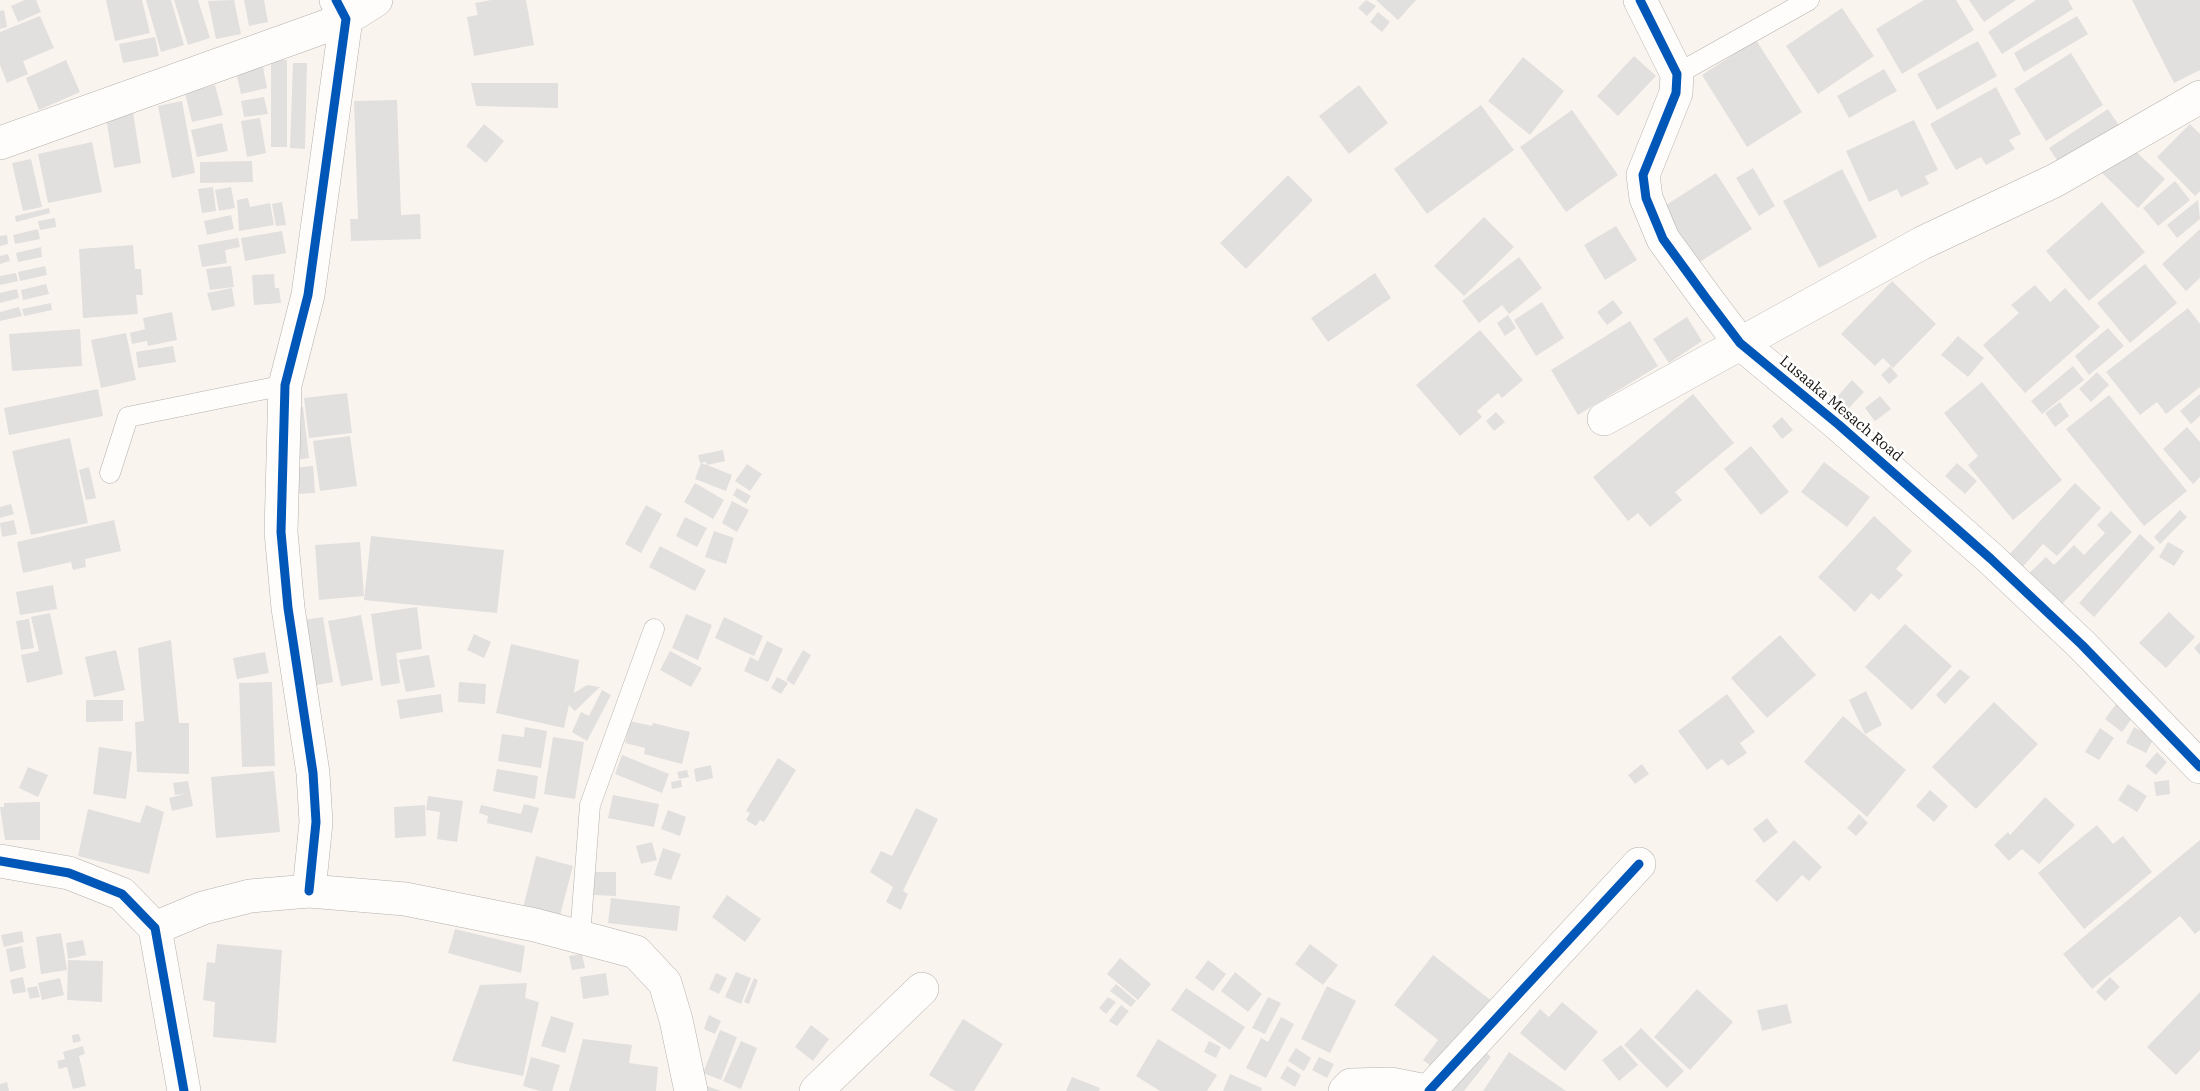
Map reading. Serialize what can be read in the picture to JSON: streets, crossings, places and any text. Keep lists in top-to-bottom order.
{
  "streets": {
    "street": ["Lusaaka Mesach Road"]
  }
}
